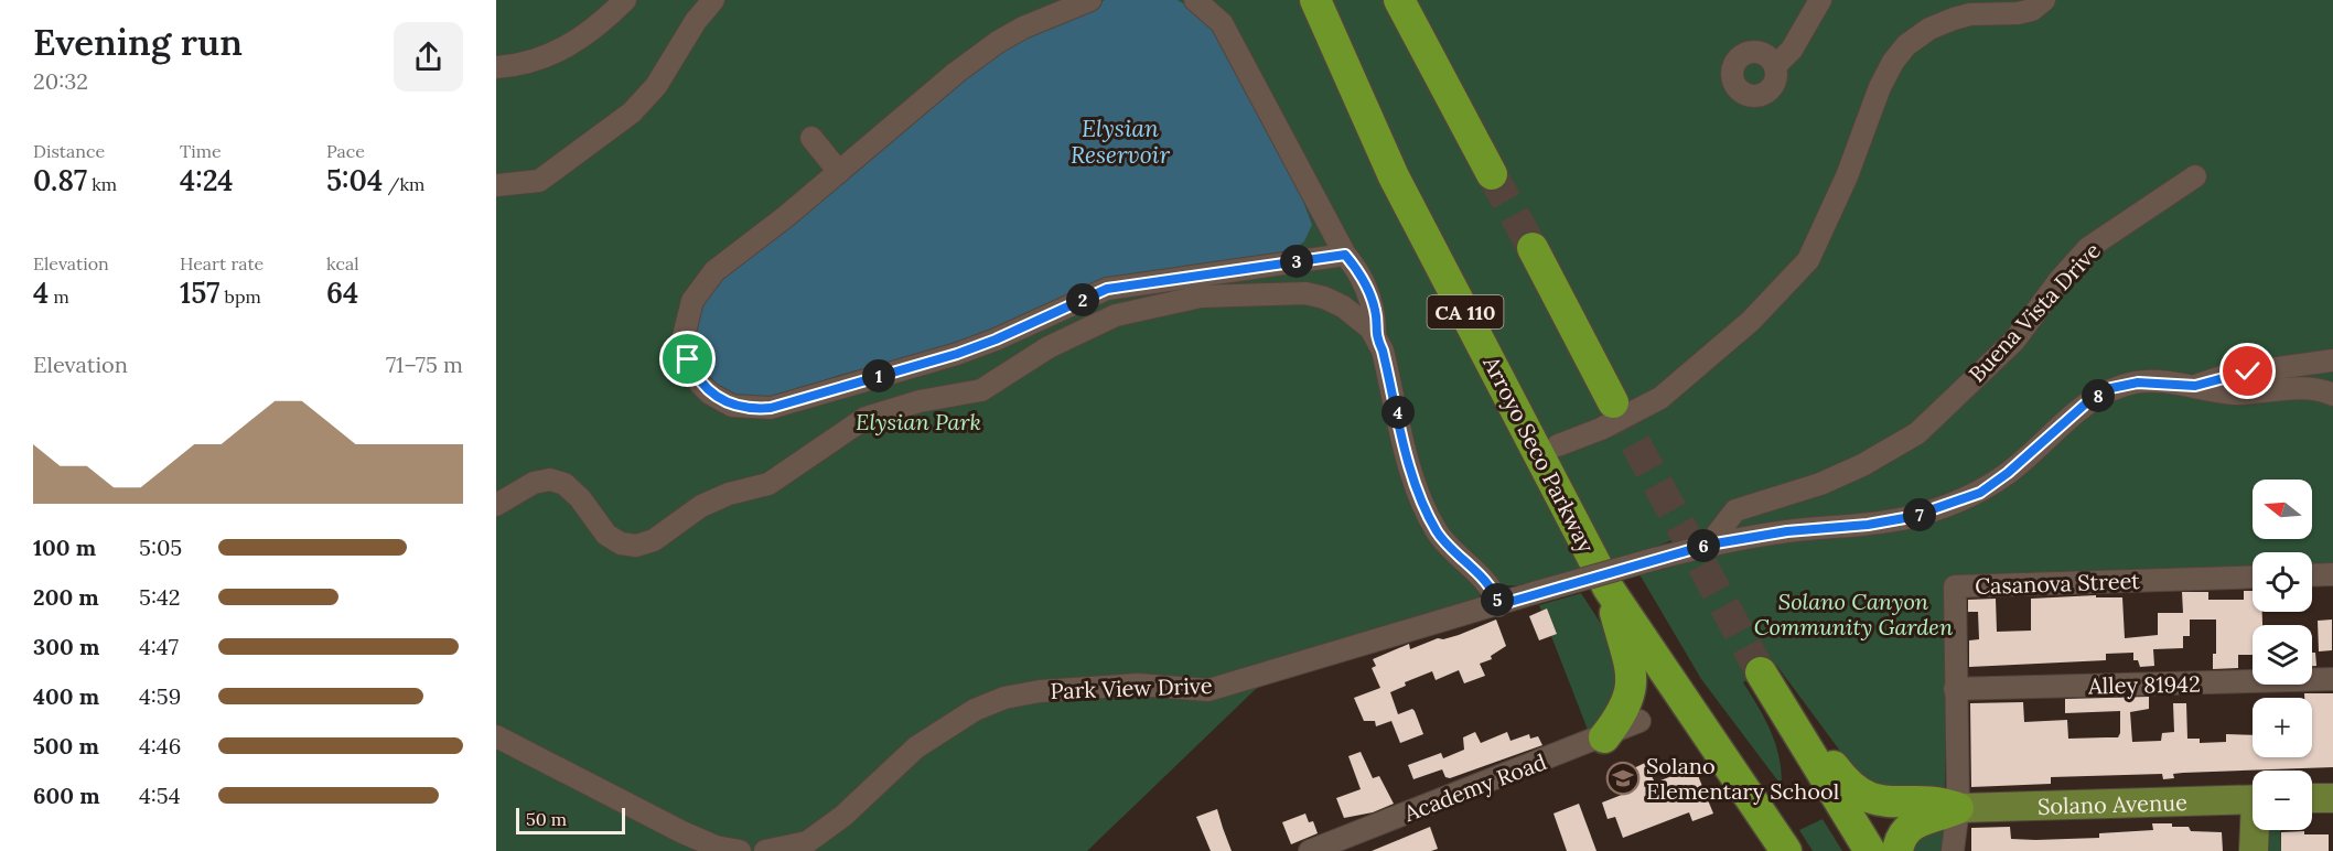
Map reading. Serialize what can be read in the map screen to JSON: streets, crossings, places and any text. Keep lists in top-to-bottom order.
{
  "streets": {
    "highway": ["CA 110", "Arroyo Seco Parkway"],
    "main road": ["Solano Avenue"],
    "street": [
      "Buena Vista Drive",
      "Casanova Street",
      "Alley 81942",
      "Park View Drive",
      "Academy Road"
    ]
  },
  "crossings": [
    ["Buena Vista Drive", "Park View Drive"],
    ["Casanova Street", "Alley 81942"],
    ["Casanova Street", "Solano Avenue"]
  ],
  "water": ["Elysian Reservoir"],
  "parks": ["Elysian Park", "Solano Canyon Community Garden"],
  "places": {
    "school or university": ["Solano Elementary School"]
  },
  "scale_bar": "50 m",
  "north": "left",
  "page": {
    "heading": ["Evening run", "20:32"],
    "stats": [
      ["Distance", "0.87 km"],
      ["Time", "4:24"],
      ["Pace", "5:04 /km"],
      ["Elevation", "4 m"],
      ["Heart rate", "157 bpm"],
      ["kcal", "64"]
    ],
    "pins": [
      "3",
      "2",
      "1",
      "8",
      "4",
      "7",
      "6",
      "5"
    ],
    "chart": ["Elevation", "71–75 m"],
    "map_buttons": ["+", "−"],
    "list": [
      {
        "name": "100 m",
        "note": "5:05"
      },
      {
        "name": "200 m",
        "note": "5:42"
      },
      {
        "name": "300 m",
        "note": "4:47"
      },
      {
        "name": "400 m",
        "note": "4:59"
      },
      {
        "name": "500 m",
        "note": "4:46"
      },
      {
        "name": "600 m",
        "note": "4:54"
      }
    ],
    "scale": "50 m"
  }
}
